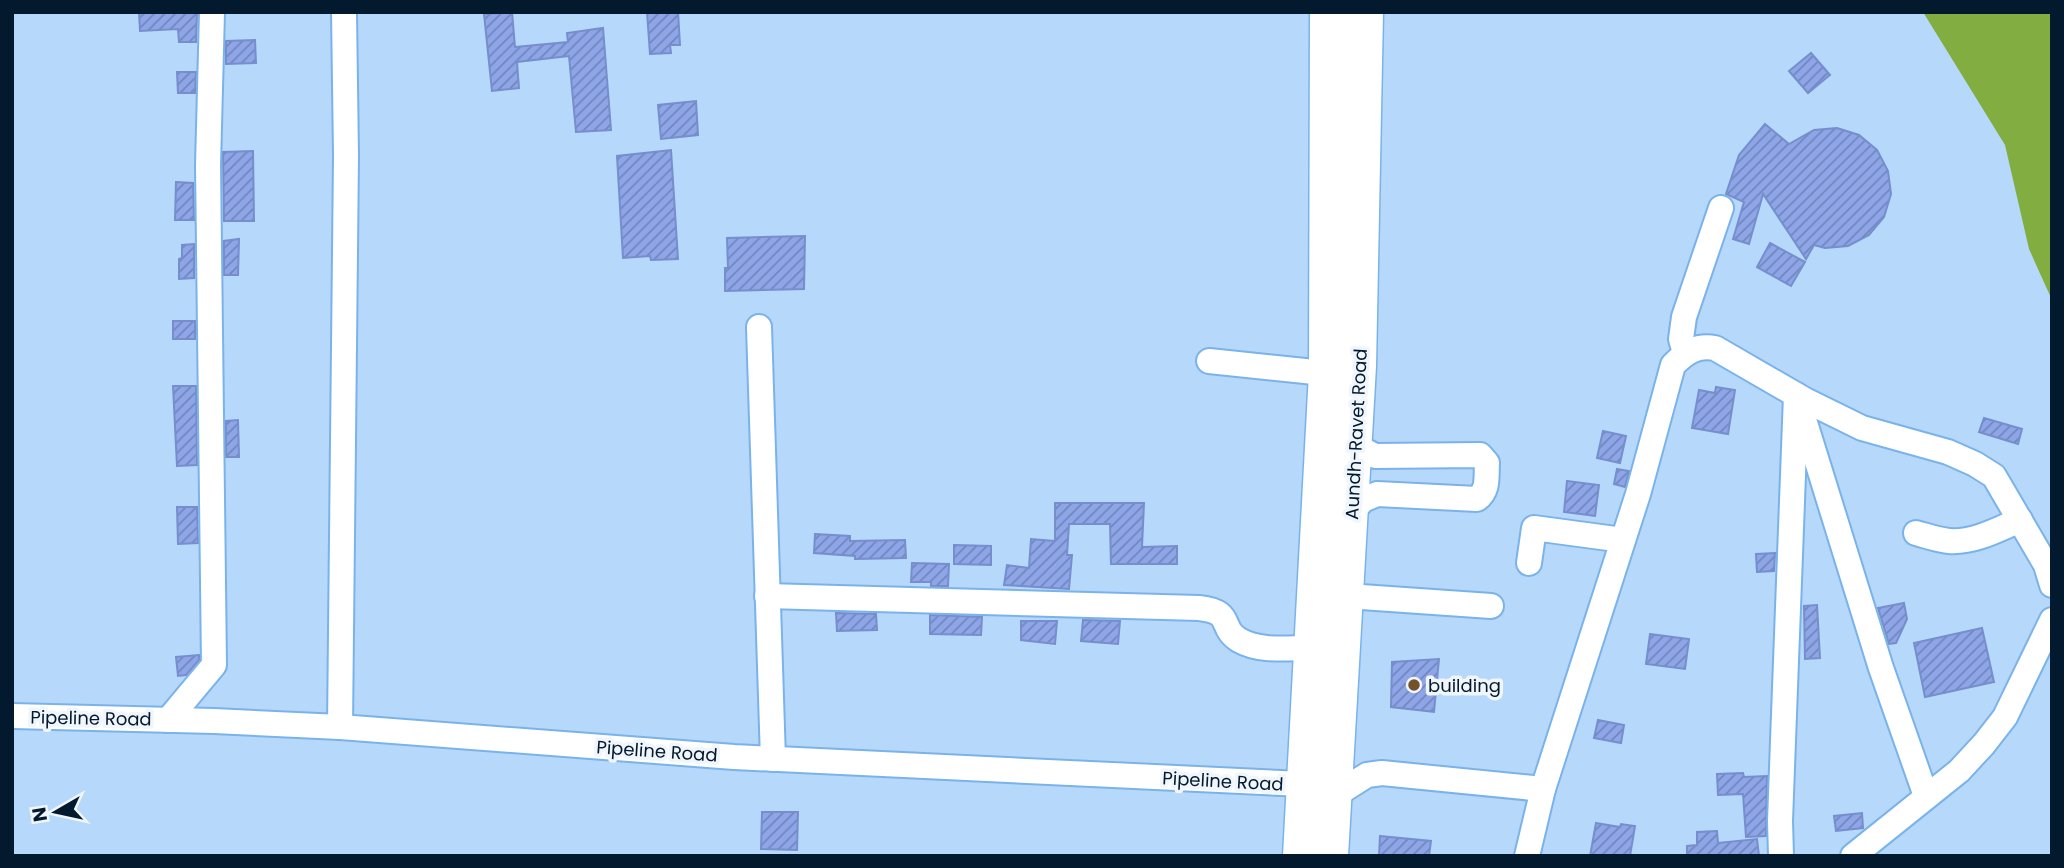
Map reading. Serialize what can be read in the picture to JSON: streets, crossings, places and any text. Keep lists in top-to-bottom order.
{
  "streets": {
    "main road": ["Aundh-Ravet Road"],
    "street": ["Pipeline Road"]
  },
  "crossings": [
    ["Aundh-Ravet Road", "Pipeline Road"]
  ],
  "places": ["building"],
  "north": "left"
}
